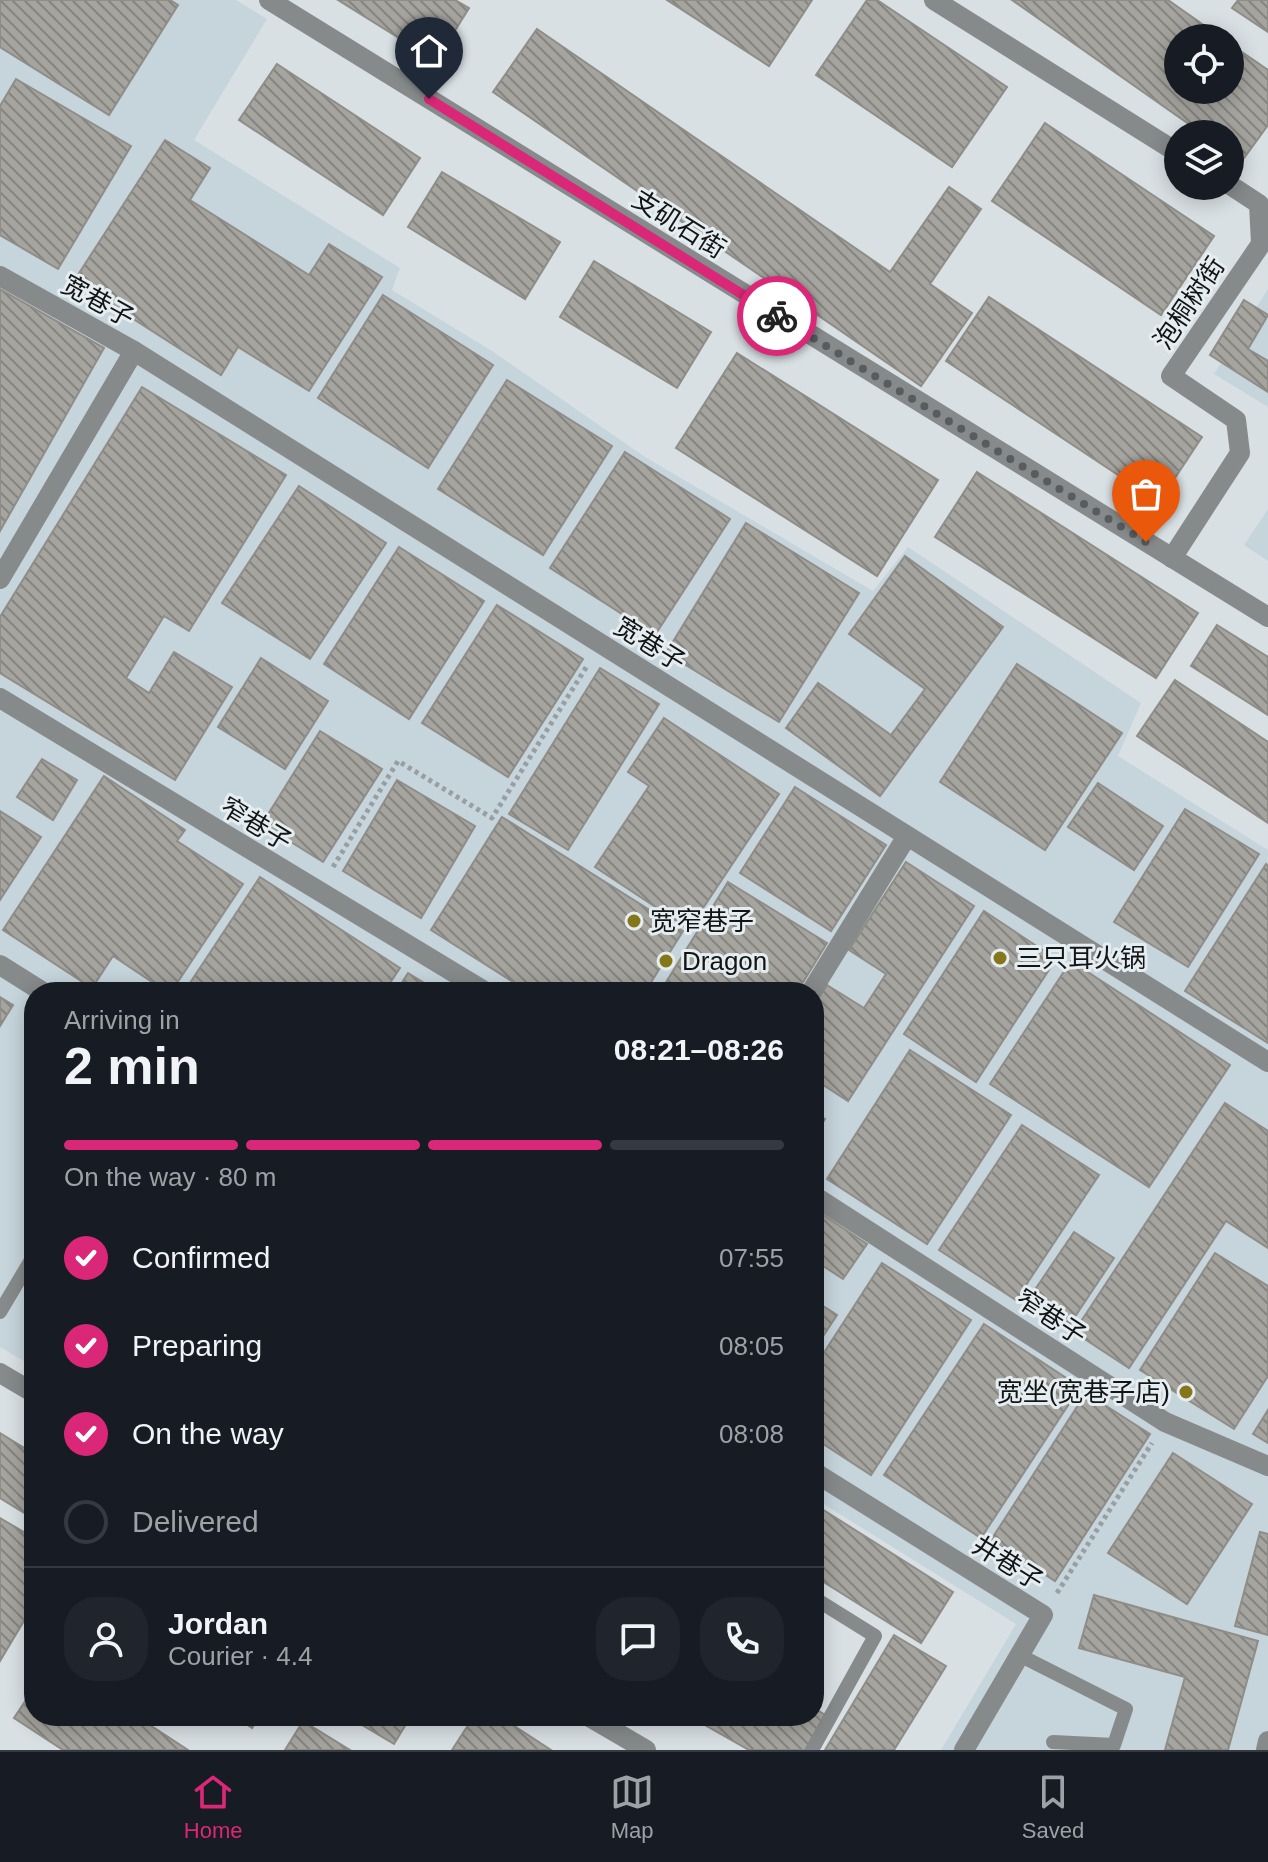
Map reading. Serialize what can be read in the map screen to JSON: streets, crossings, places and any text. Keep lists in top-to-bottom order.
{
  "streets": {
    "street": [
      "支矶石街",
      "宽巷子",
      "泡桐树街",
      "窄巷子",
      "井巷子"
    ]
  },
  "crossings": [
    ["支矶石街", "泡桐树街"]
  ],
  "places": [
    "宽窄巷子",
    "三只耳火锅",
    "Dragon",
    "宽坐(宽巷子店)"
  ],
  "page": {
    "heading": ["2 min", "Arriving in", "08:21–08:26"],
    "panel": ["Jordan", "Courier · 4.4"],
    "bar": "On the way · 80 m",
    "list": [
      ["Confirmed", "07:55"],
      ["Preparing", "08:05"],
      ["On the way", "08:08"],
      "Delivered"
    ],
    "tabs": ["Home", "Map", "Saved"]
  }
}
